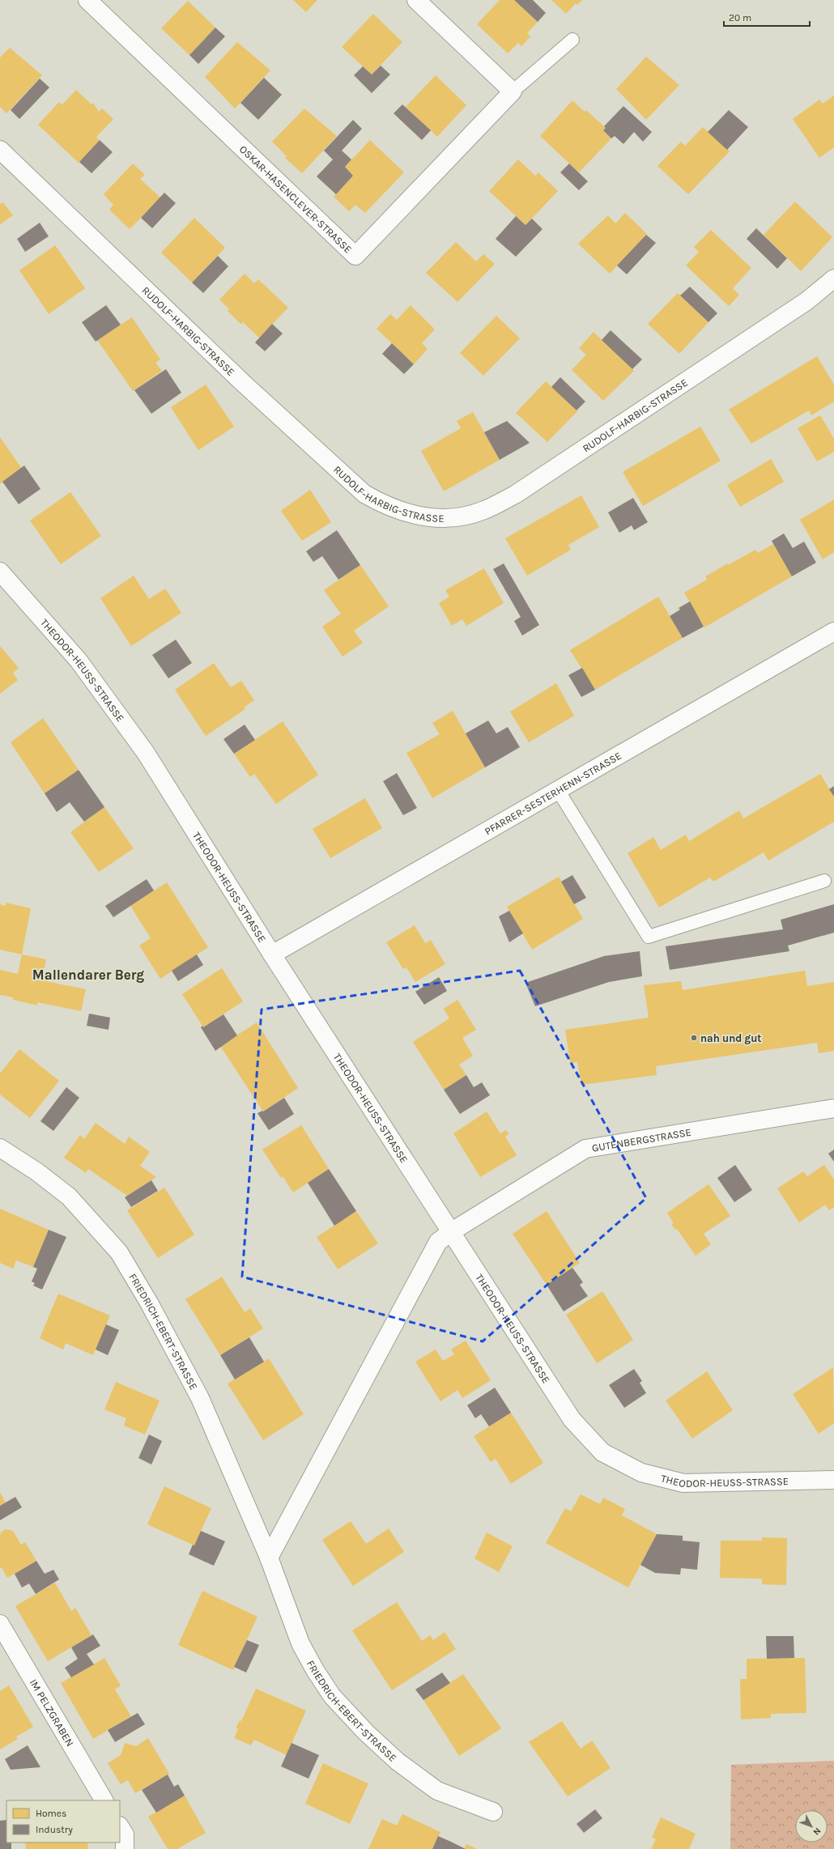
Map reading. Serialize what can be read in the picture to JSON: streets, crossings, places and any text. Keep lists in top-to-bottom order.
{
  "streets": {
    "street": [
      "OSKAR-HASENCLEVER-STRASSE",
      "RUDOLF-HARBIG-STRASSE",
      "THEODOR-HEUSS-STRASSE",
      "PFARRER-SESTERHENN-STRASSE",
      "GUTENBERGSTRASSE",
      "FRIEDRICH-EBERT-STRASSE",
      "IM PELZGRABEN"
    ]
  },
  "crossings": [
    ["THEODOR-HEUSS-STRASSE", "PFARRER-SESTERHENN-STRASSE"],
    ["THEODOR-HEUSS-STRASSE", "GUTENBERGSTRASSE"]
  ],
  "districts": ["Mallendarer Berg"],
  "places": ["nah und gut"],
  "legend": ["Homes", "Industry"],
  "scale_bar": "20 m",
  "north": "bottom right"
}
